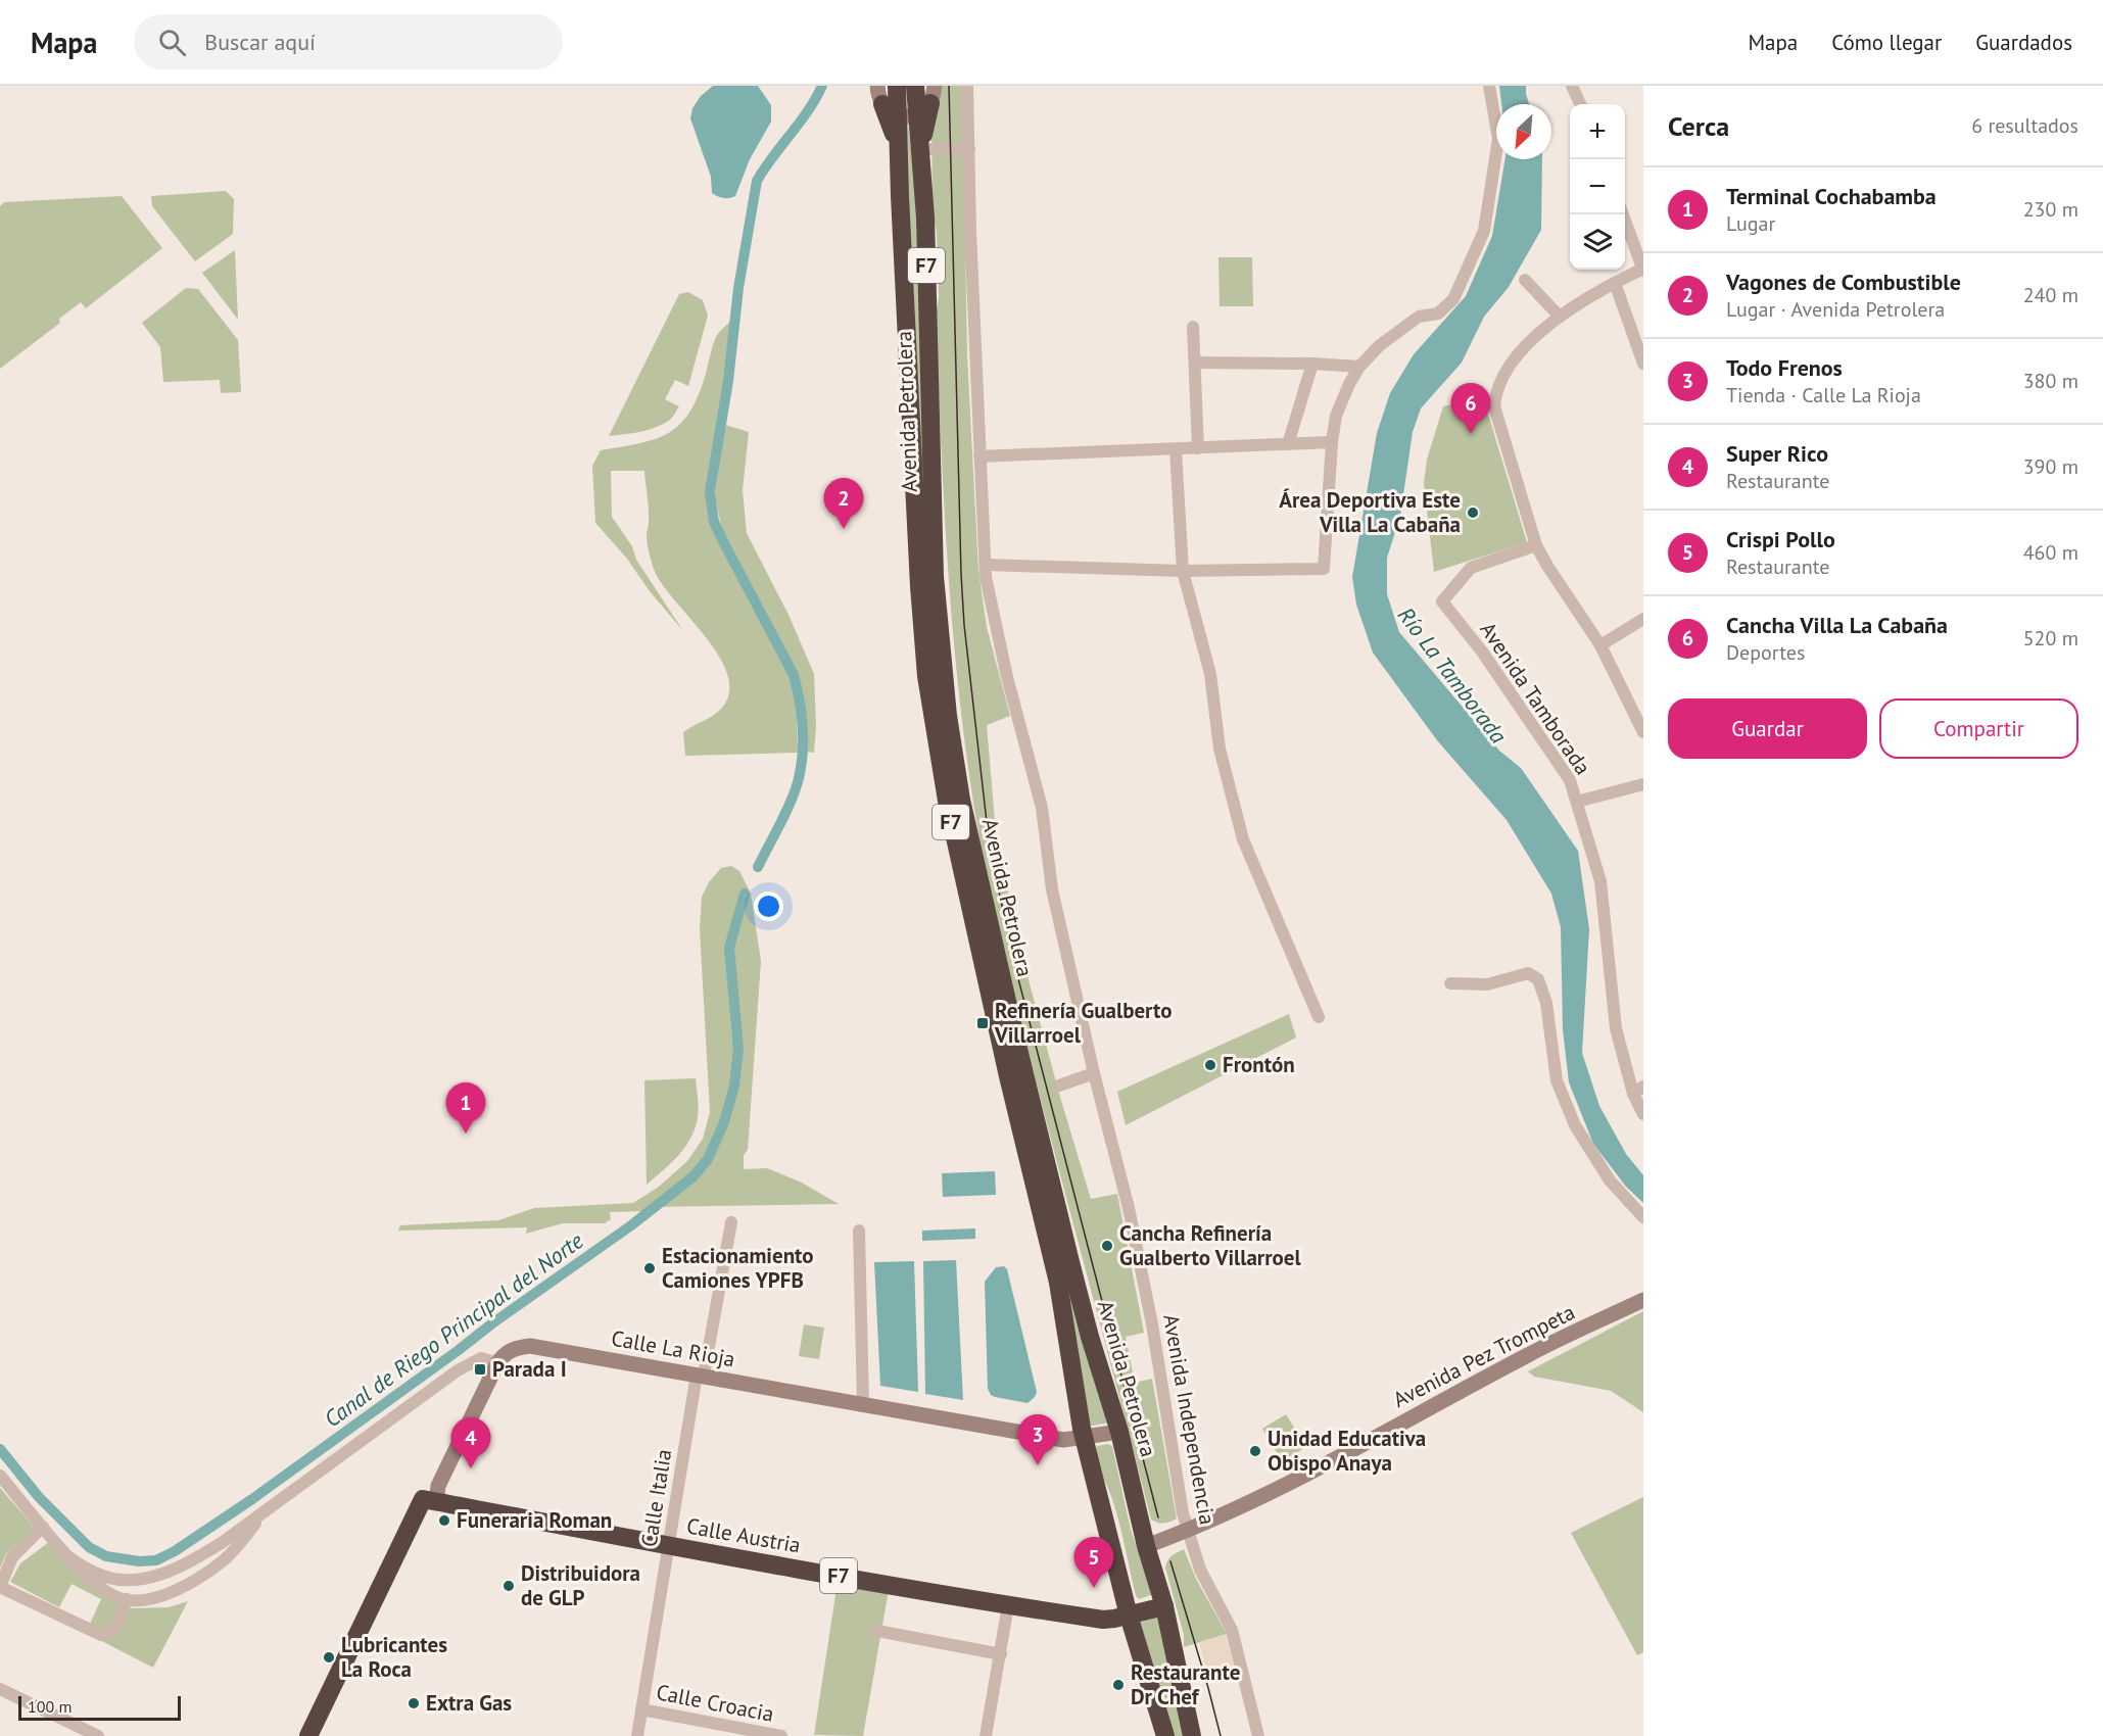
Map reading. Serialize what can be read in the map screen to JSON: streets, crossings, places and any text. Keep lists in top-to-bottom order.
{
  "streets": {
    "highway": ["F7", "Avenida Petrolera", "Calle Austria"],
    "street": [
      "Avenida Tamborada",
      "Calle La Rioja",
      "Avenida Pez Trompeta",
      "Avenida Independencia",
      "Calle Italia",
      "Calle Croacia"
    ]
  },
  "crossings": [
    ["Avenida Petrolera", "Calle La Rioja"],
    ["Avenida Petrolera", "Avenida Pez Trompeta"],
    ["Avenida Petrolera", "Calle Austria"],
    ["Calle La Rioja", "Calle Italia"],
    ["Avenida Pez Trompeta", "Avenida Independencia"],
    ["Calle Italia", "Calle Austria"],
    ["Calle Italia", "Calle Croacia"]
  ],
  "water": ["Río La Tamborada", "Canal de Riego Principal del Norte"],
  "places": {
    "other": [
      "Área Deportiva Este Villa La Cabaña",
      "Frontón",
      "Cancha Refinería Gualberto Villarroel",
      "Estacionamiento Camiones YPFB",
      "Unidad Educativa Obispo Anaya",
      "Funeraria Roman",
      "Distribuidora de GLP",
      "Lubricantes La Roca",
      "Restaurante Dr Chef",
      "Extra Gas"
    ],
    "transit": ["Refinería Gualberto Villarroel", "Parada I"]
  },
  "scale_bar": "100 m",
  "north": "bottom left",
  "page": {
    "header": "Mapa",
    "search": "Buscar aquí",
    "nav": ["Mapa", "Cómo llegar", "Guardados"],
    "heading": ["Cerca", "6 resultados"],
    "map_buttons": ["+", "−"],
    "list": [
      {
        "mark": "1",
        "name": "Terminal Cochabamba",
        "note": "Lugar",
        "value": "230 m"
      },
      {
        "mark": "2",
        "name": "Vagones de Combustible",
        "note": "Lugar · Avenida Petrolera",
        "value": "240 m"
      },
      {
        "mark": "3",
        "name": "Todo Frenos",
        "note": "Tienda · Calle La Rioja",
        "value": "380 m"
      },
      {
        "mark": "4",
        "name": "Super Rico",
        "note": "Restaurante",
        "value": "390 m"
      },
      {
        "mark": "5",
        "name": "Crispi Pollo",
        "note": "Restaurante",
        "value": "460 m"
      },
      {
        "mark": "6",
        "name": "Cancha Villa La Cabaña",
        "note": "Deportes",
        "value": "520 m"
      }
    ],
    "pins": [
      "6",
      "2",
      "1",
      "3",
      "4",
      "5"
    ],
    "buttons": ["Guardar", "Compartir"],
    "scale": "100 m"
  }
}
